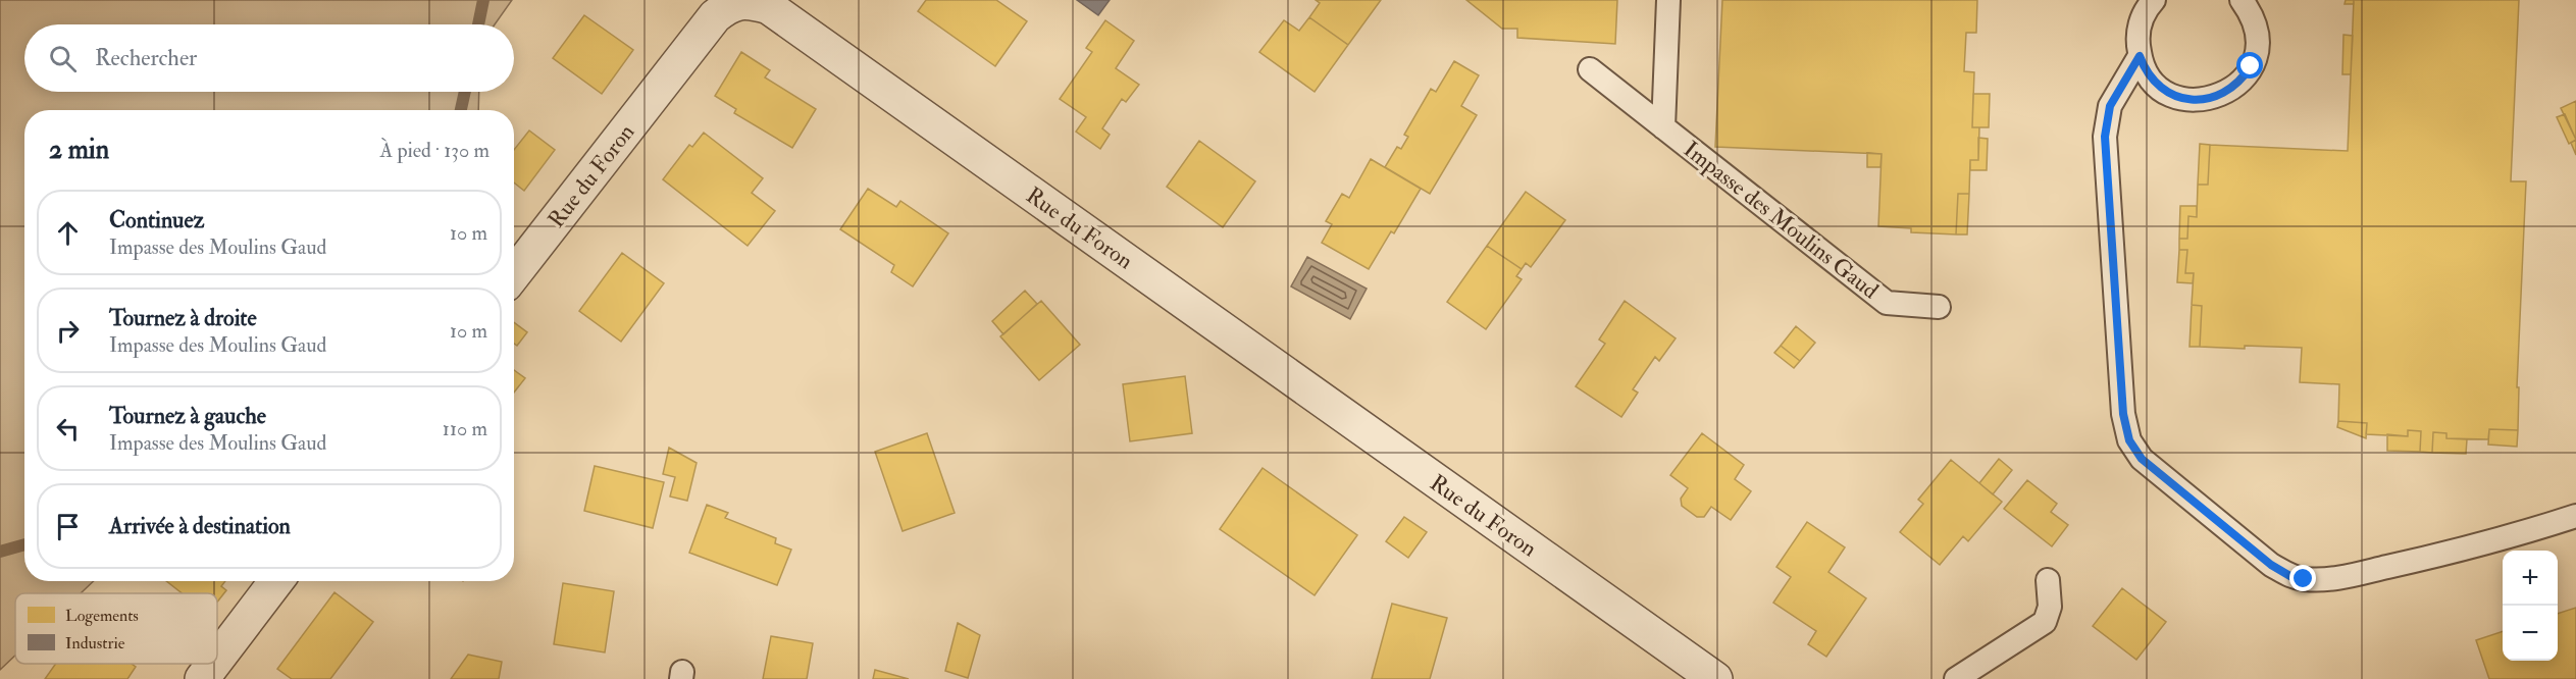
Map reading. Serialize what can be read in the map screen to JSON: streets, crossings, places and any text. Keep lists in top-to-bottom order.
{
  "streets": {
    "street": ["Rue du Foron"],
    "lane": ["Impasse des Moulins Gaud"]
  },
  "legend": ["Logements", "Industrie"],
  "page": {
    "search": "Rechercher",
    "heading": ["2 min", "À pied · 130 m"],
    "list": [
      ["Continuez", "Impasse des Moulins Gaud", "10 m"],
      ["Tournez à droite", "Impasse des Moulins Gaud", "10 m"],
      ["Tournez à gauche", "Impasse des Moulins Gaud", "110 m"],
      "Arrivée à destination"
    ],
    "map_buttons": ["+", "−"]
  }
}
